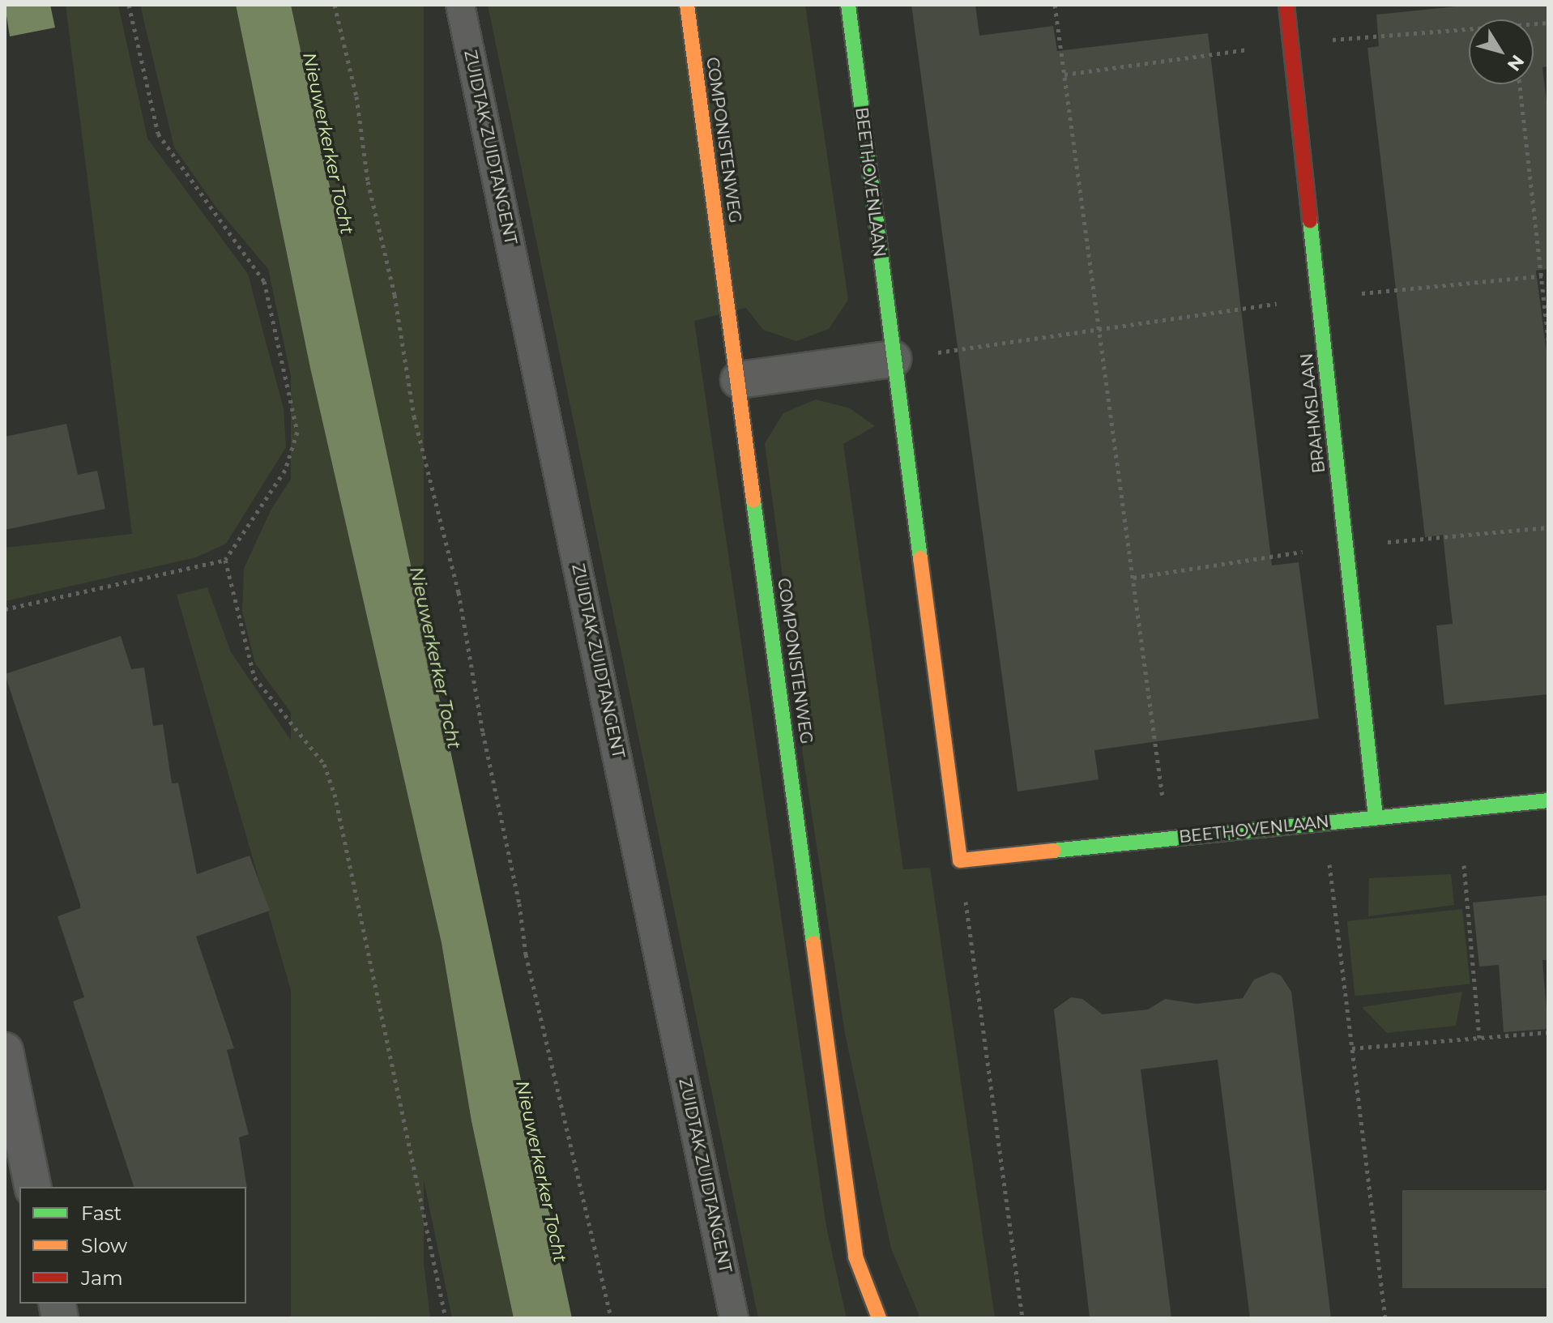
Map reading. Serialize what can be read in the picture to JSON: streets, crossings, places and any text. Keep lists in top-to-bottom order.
{
  "streets": {
    "street": ["COMPONISTENWEG", "BEETHOVENLAAN", "BRAHMSLAAN"],
    "lane": ["ZUIDTAK ZUIDTANGENT"]
  },
  "crossings": [
    ["BEETHOVENLAAN", "BRAHMSLAAN"]
  ],
  "water": ["Nieuwerkerker Tocht"],
  "legend": ["Fast", "Slow", "Jam"],
  "north": "bottom right"
}
